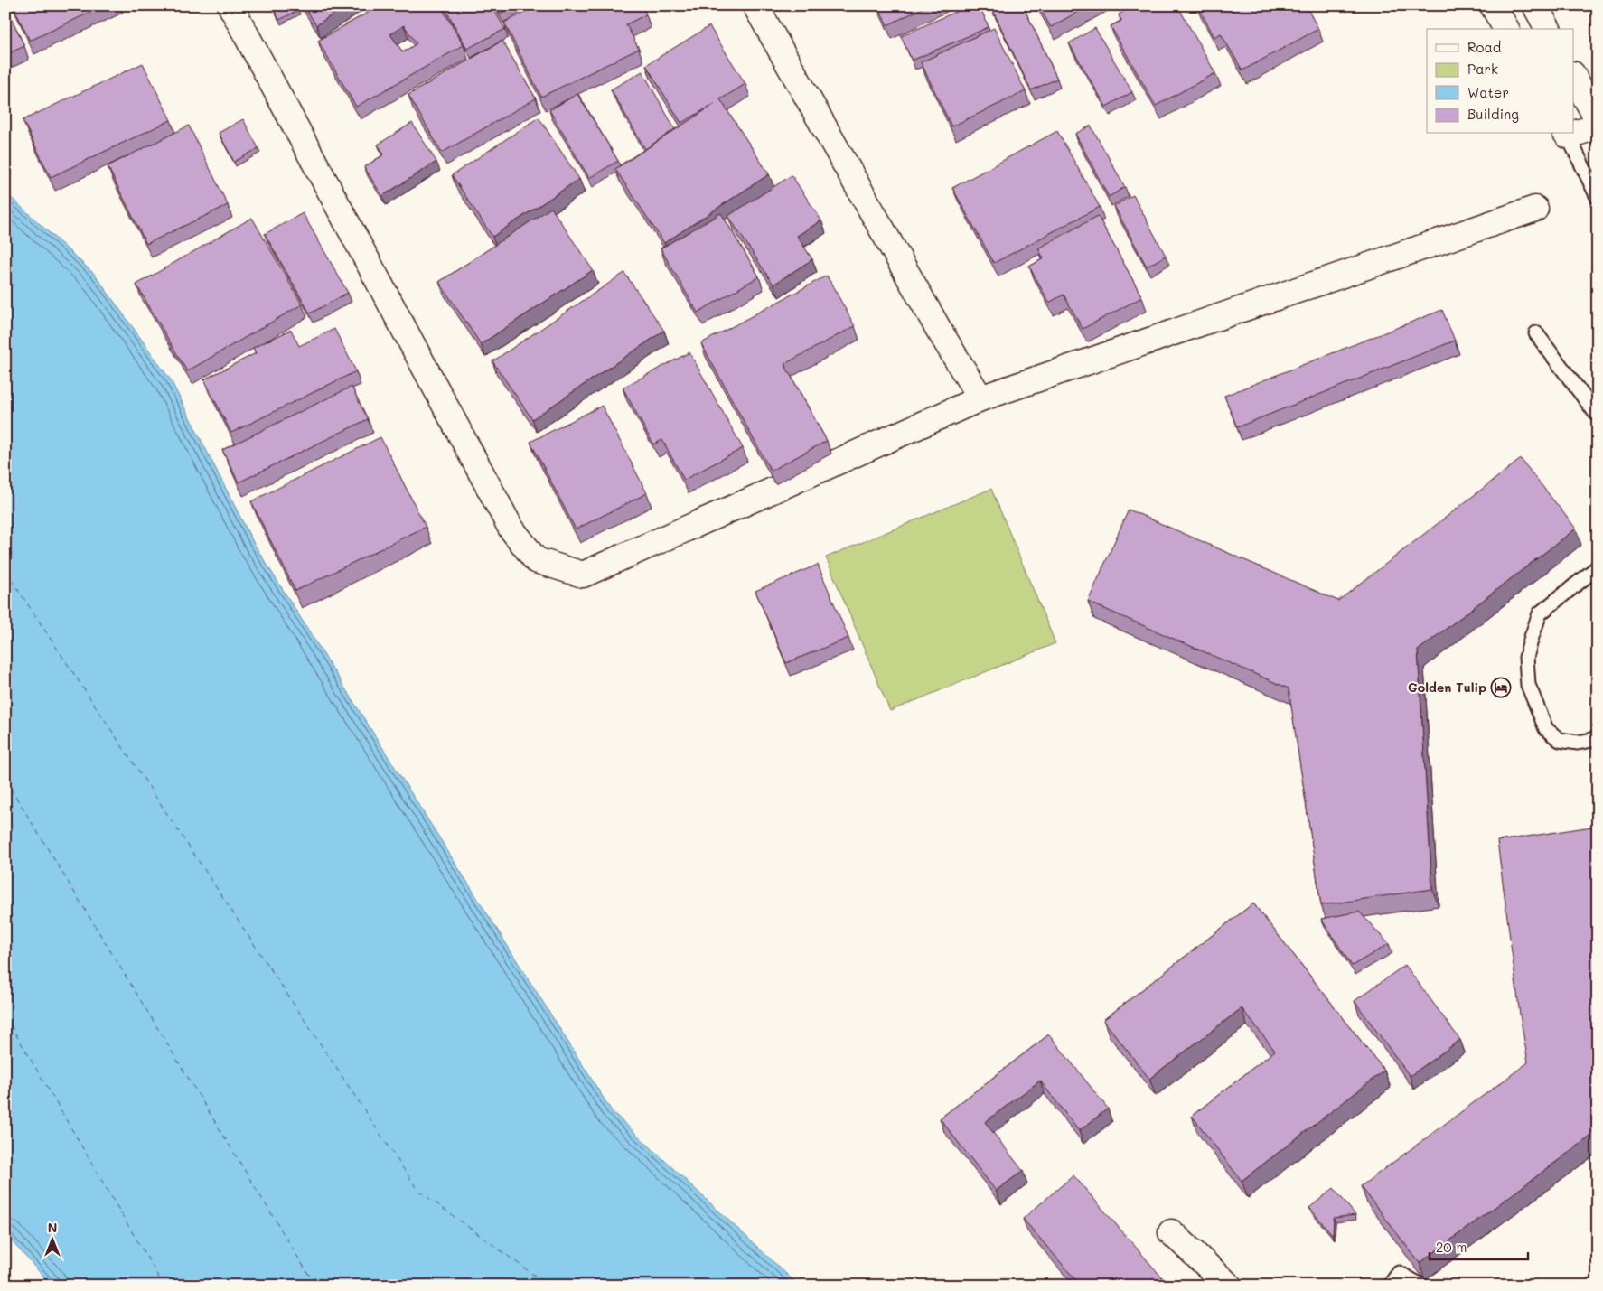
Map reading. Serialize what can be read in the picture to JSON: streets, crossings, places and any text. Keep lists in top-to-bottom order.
{
  "places": {
    "hotel": ["Golden Tulip"]
  },
  "legend": [
    "Road",
    "Park",
    "Water",
    "Building"
  ],
  "scale_bar": "20 m",
  "north": "top"
}
